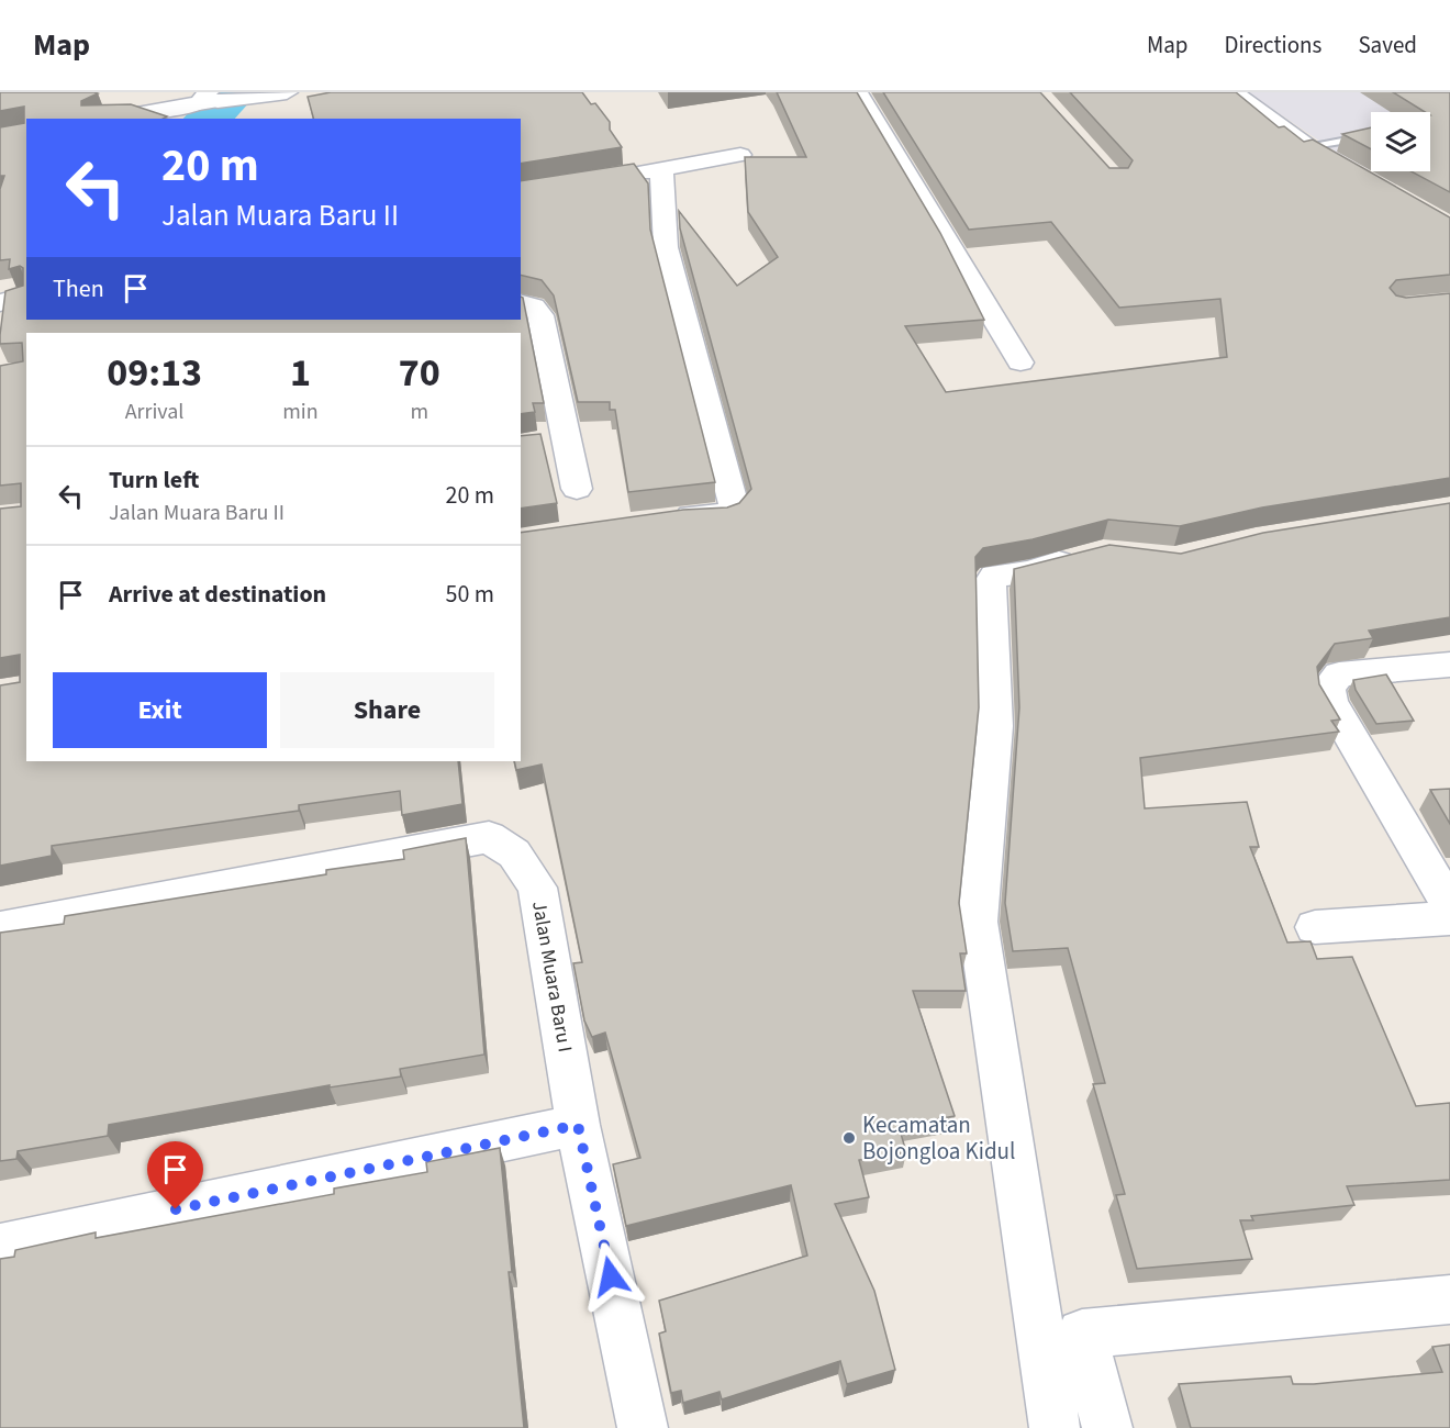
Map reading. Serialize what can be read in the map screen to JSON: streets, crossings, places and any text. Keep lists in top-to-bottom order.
{
  "streets": {
    "street": ["Jalan Muara Baru I"]
  },
  "places": ["Kecamatan Bojongloa Kidul"],
  "page": {
    "header": "Map",
    "nav": ["Map", "Directions", "Saved"],
    "turn": ["20 m", "Jalan Muara Baru II"],
    "then": "Then",
    "eta": [
      "09:13",
      "Arrival",
      "1",
      "min",
      "70",
      "m"
    ],
    "list": [
      {
        "name": "Turn left",
        "note": "Jalan Muara Baru II",
        "value": "20 m"
      },
      {
        "name": "Arrive at destination",
        "value": "50 m"
      }
    ],
    "buttons": ["Exit", "Share"]
  }
}
